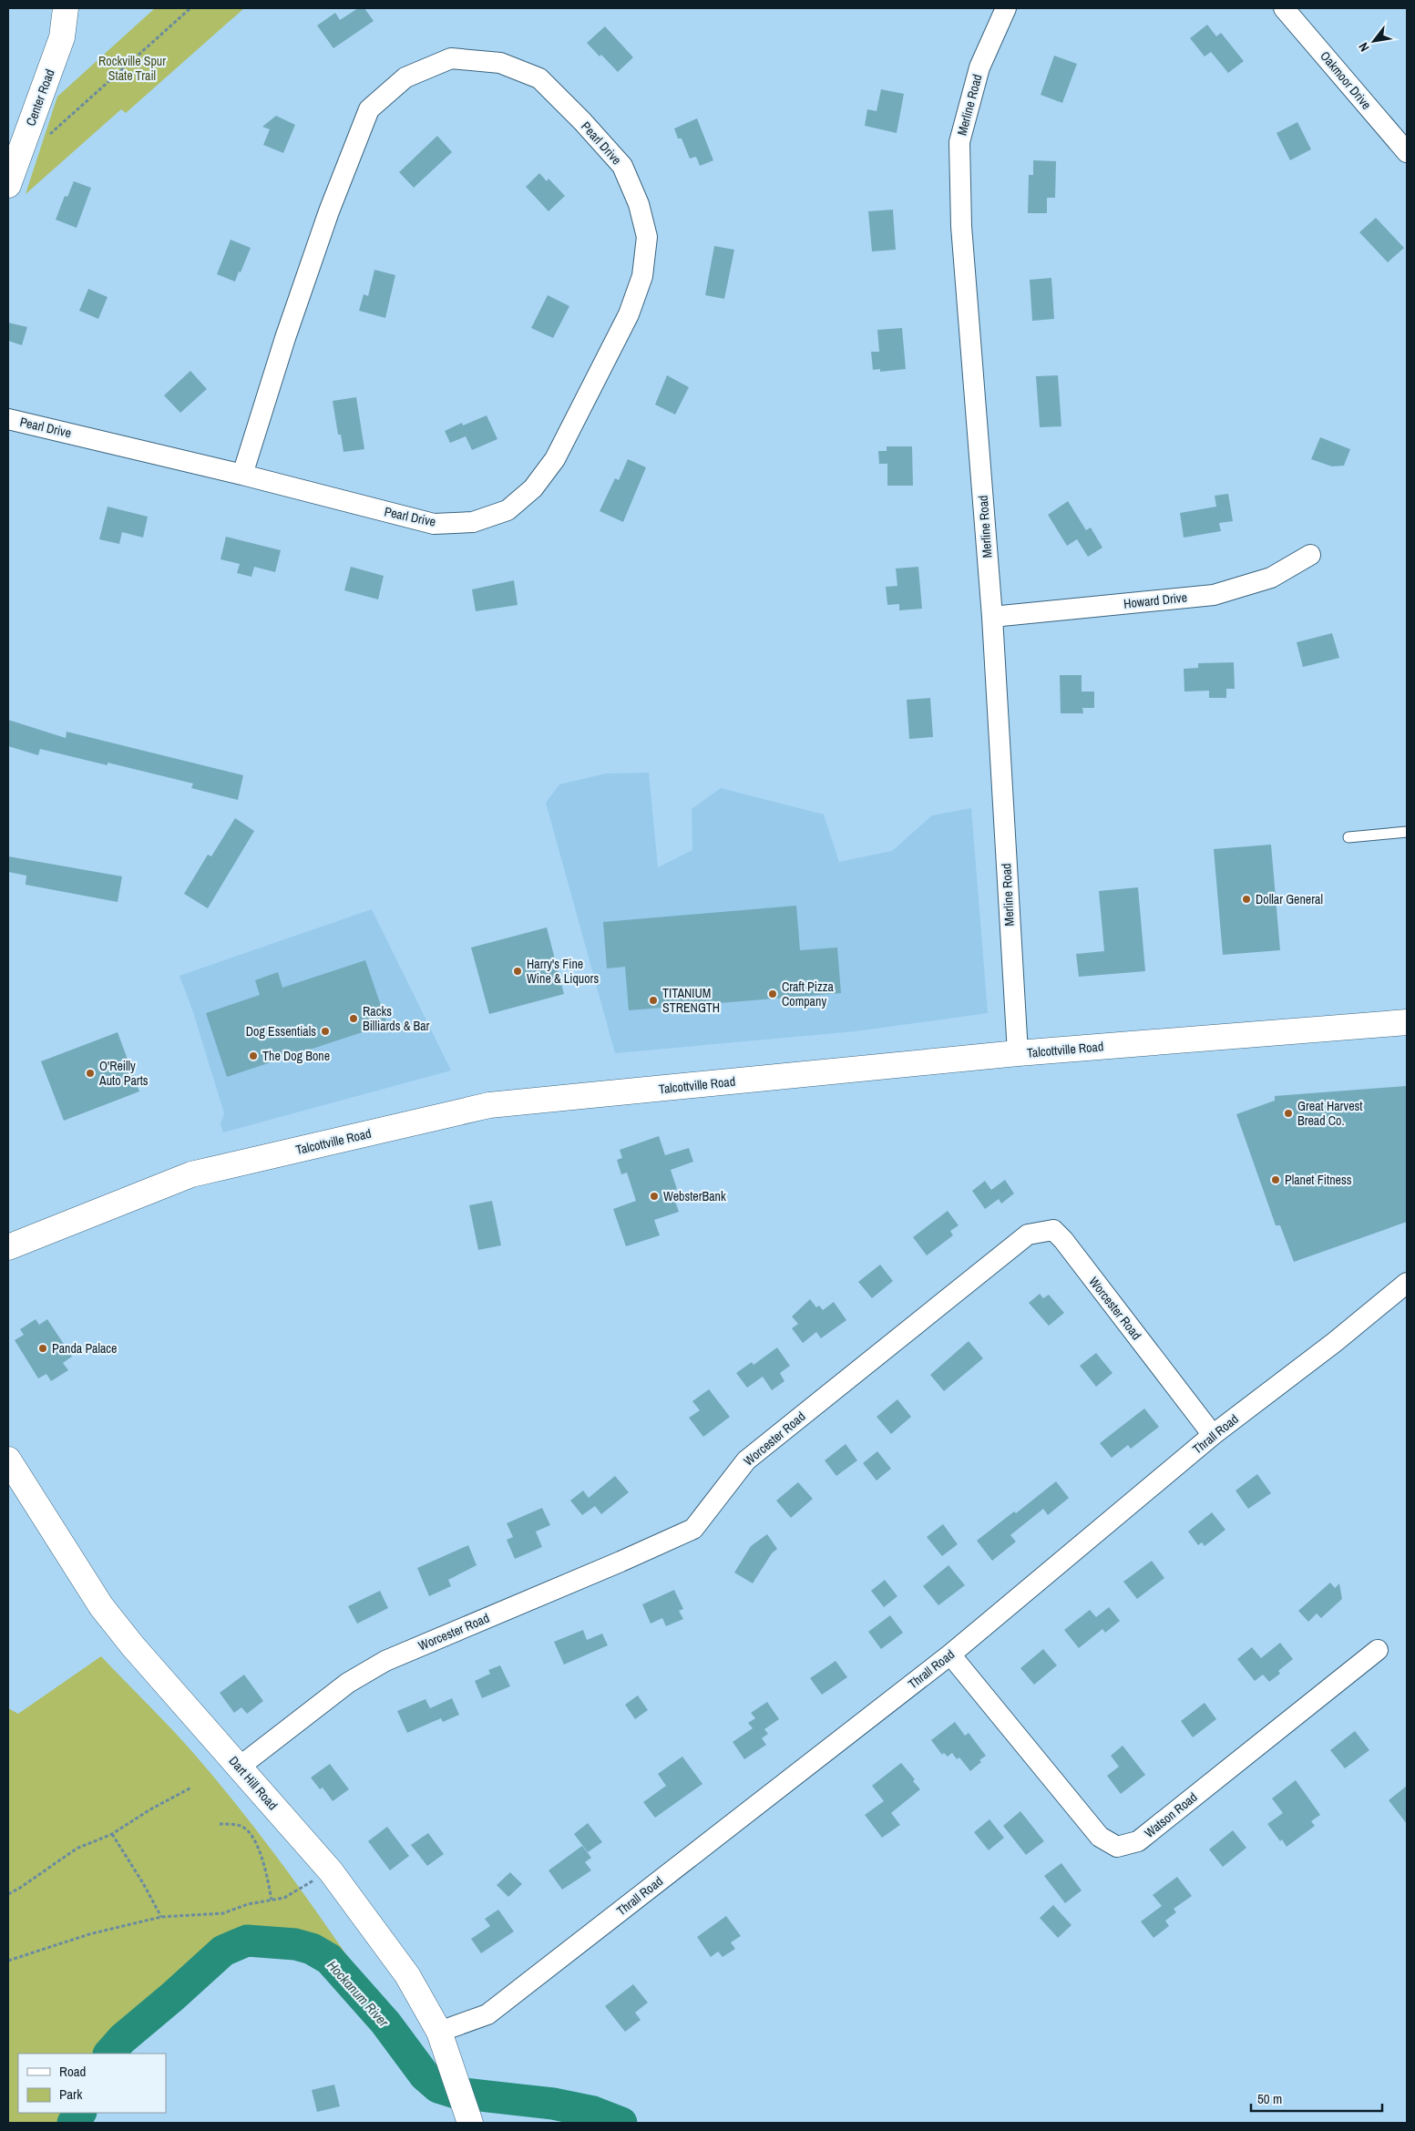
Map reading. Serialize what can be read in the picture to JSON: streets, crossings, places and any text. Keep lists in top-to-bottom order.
{
  "streets": {
    "main road": ["Center Road", "Talcottville Road", "Dart Hill Road"],
    "street": [
      "Oakmoor Drive",
      "Merline Road",
      "Pearl Drive",
      "Howard Drive",
      "Worcester Road",
      "Thrall Road",
      "Watson Road"
    ]
  },
  "crossings": [
    ["Merline Road", "Howard Drive"],
    ["Merline Road", "Talcottville Road"],
    ["Worcester Road", "Thrall Road"],
    ["Worcester Road", "Dart Hill Road"],
    ["Thrall Road", "Dart Hill Road"],
    ["Thrall Road", "Watson Road"]
  ],
  "water": ["Hockanum River"],
  "parks": ["Rockville Spur State Trail"],
  "places": [
    "Dollar General",
    "Harry's Fine Wine & Liquors",
    "Craft Pizza Company",
    "TITANIUM STRENGTH",
    "Racks Billiards & Bar",
    "Dog Essentials",
    "The Dog Bone",
    "O'Reilly Auto Parts",
    "Great Harvest Bread Co.",
    "Planet Fitness",
    "WebsterBank",
    "Panda Palace"
  ],
  "legend": ["Road", "Park"],
  "scale_bar": "50 m",
  "north": "bottom left"
}
